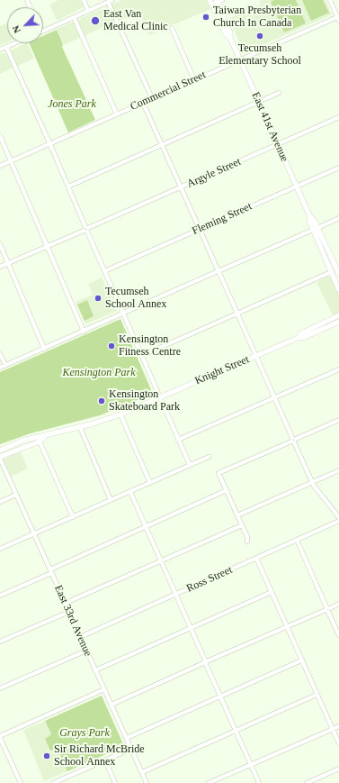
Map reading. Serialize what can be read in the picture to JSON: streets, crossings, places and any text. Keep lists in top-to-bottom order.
{
  "streets": {
    "main road": ["East 41st Avenue", "Knight Street"],
    "street": [
      "Commercial Street",
      "Argyle Street",
      "Fleming Street",
      "Ross Street",
      "East 33rd Avenue"
    ]
  },
  "crossings": [
    ["Commercial Street", "East 41st Avenue"],
    ["East 41st Avenue", "Argyle Street"],
    ["East 41st Avenue", "Fleming Street"],
    ["Knight Street", "East 33rd Avenue"],
    ["Ross Street", "East 33rd Avenue"]
  ],
  "parks": ["Jones Park", "Kensington Park", "Grays Park"],
  "places": [
    "Taiwan Presbyterian Church In Canada",
    "East Van Medical Clinic",
    "Tecumseh Elementary School",
    "Tecumseh School Annex",
    "Kensington Fitness Centre",
    "Kensington Skateboard Park",
    "Sir Richard McBride School Annex"
  ],
  "north": "bottom left"
}
